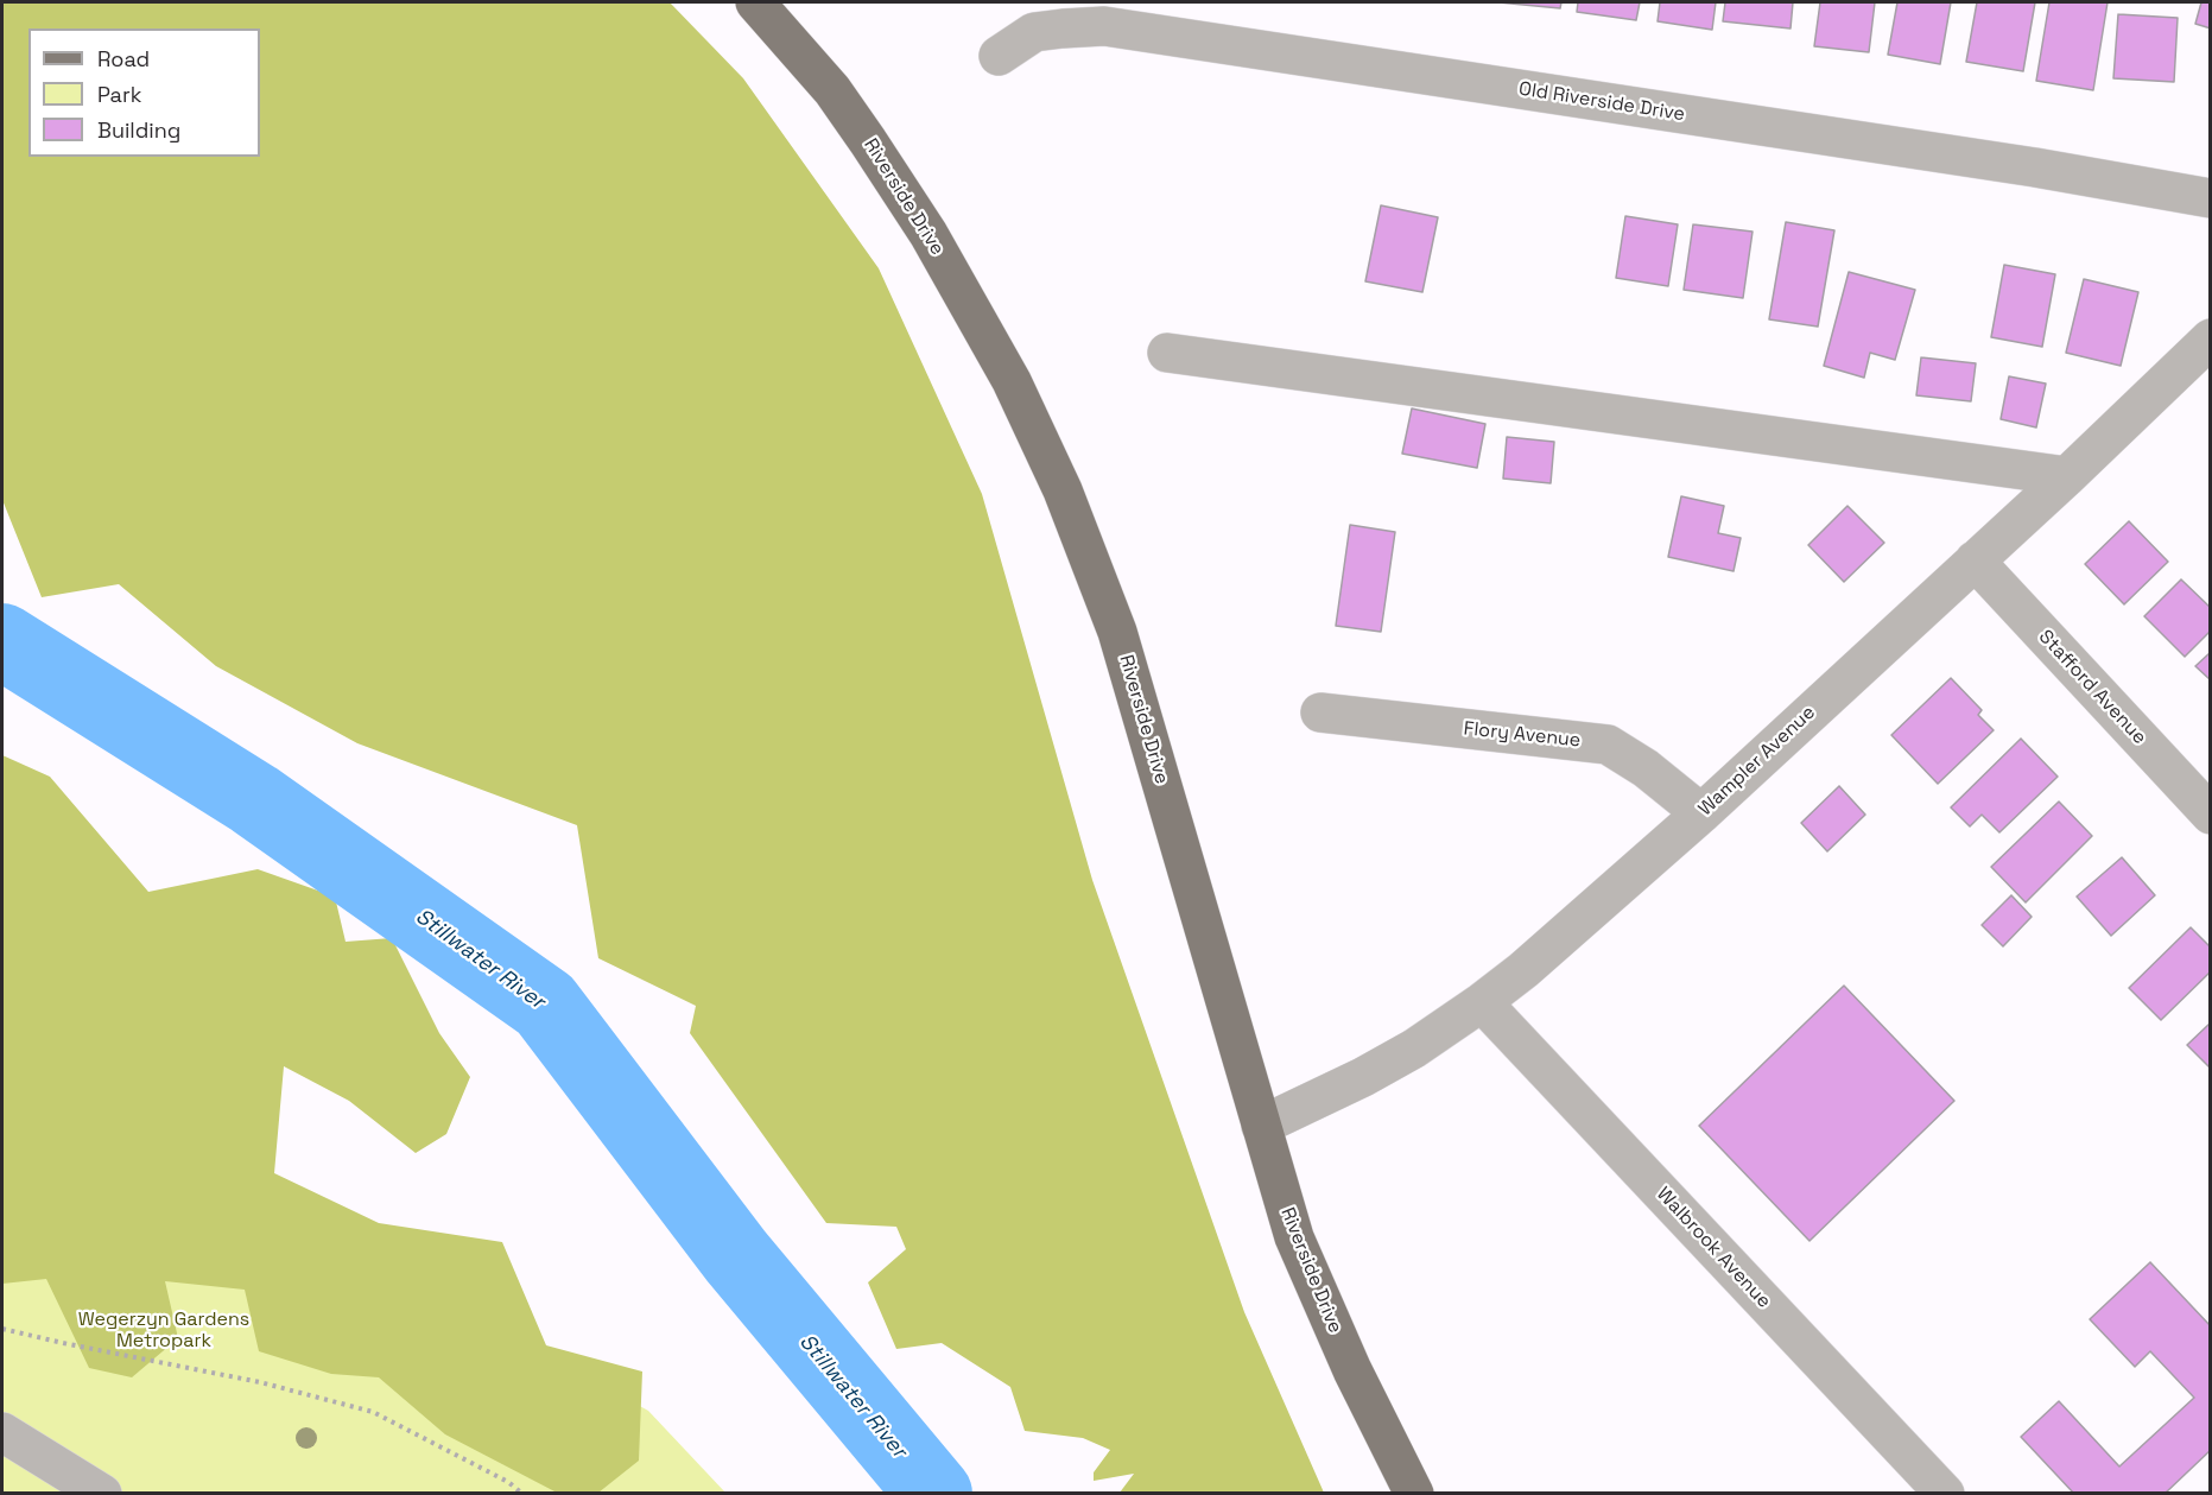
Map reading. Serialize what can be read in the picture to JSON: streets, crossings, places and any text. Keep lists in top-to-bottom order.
{
  "streets": {
    "main road": ["Riverside Drive"],
    "street": [
      "Old Riverside Drive",
      "Stafford Avenue",
      "Flory Avenue",
      "Wampler Avenue",
      "Walbrook Avenue"
    ]
  },
  "crossings": [
    ["Riverside Drive", "Wampler Avenue"],
    ["Stafford Avenue", "Wampler Avenue"],
    ["Flory Avenue", "Wampler Avenue"],
    ["Wampler Avenue", "Walbrook Avenue"]
  ],
  "water": ["Stillwater River"],
  "parks": ["Wegerzyn Gardens Metropark"],
  "legend": ["Road", "Park", "Building"]
}
